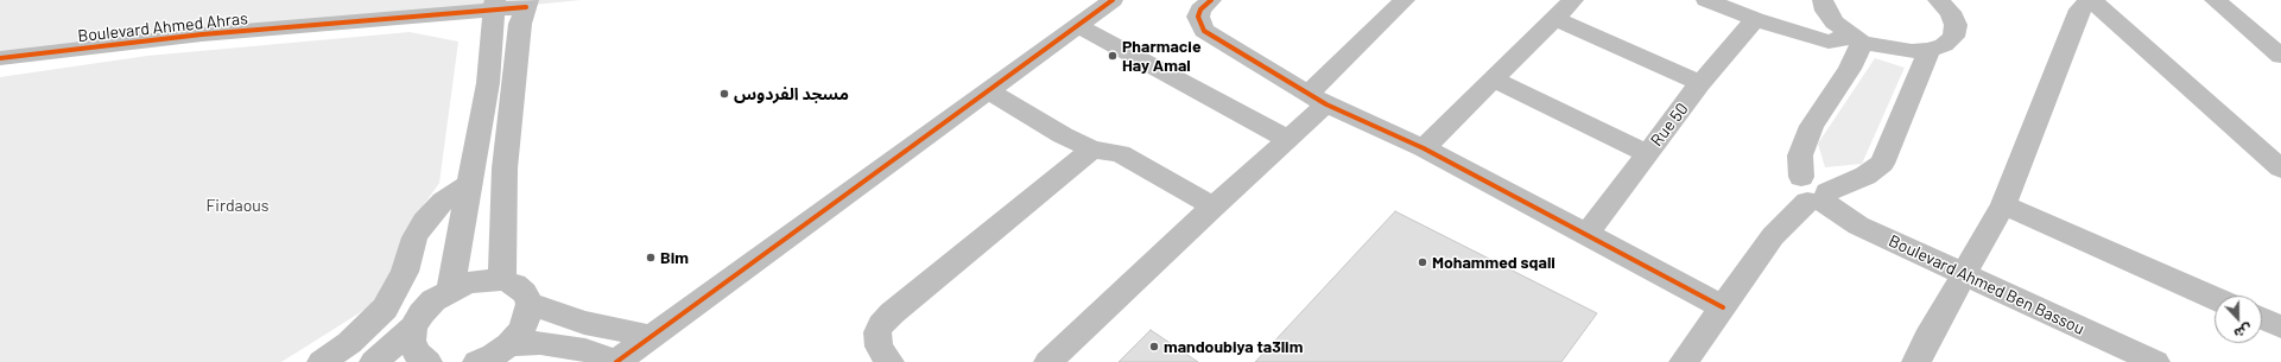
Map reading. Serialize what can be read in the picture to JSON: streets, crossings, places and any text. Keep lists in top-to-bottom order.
{
  "streets": {
    "street": ["Boulevard Ahmed Ahras", "Rue 50", "Boulevard Ahmed Ben Bassou"]
  },
  "parks": ["Firdaous"],
  "places": [
    "Pharmacie Hay Amal",
    "مسجد الفردوس",
    "Bim",
    "Mohammed sqali",
    "mandoubiya ta3lim"
  ],
  "north": "bottom"
}
